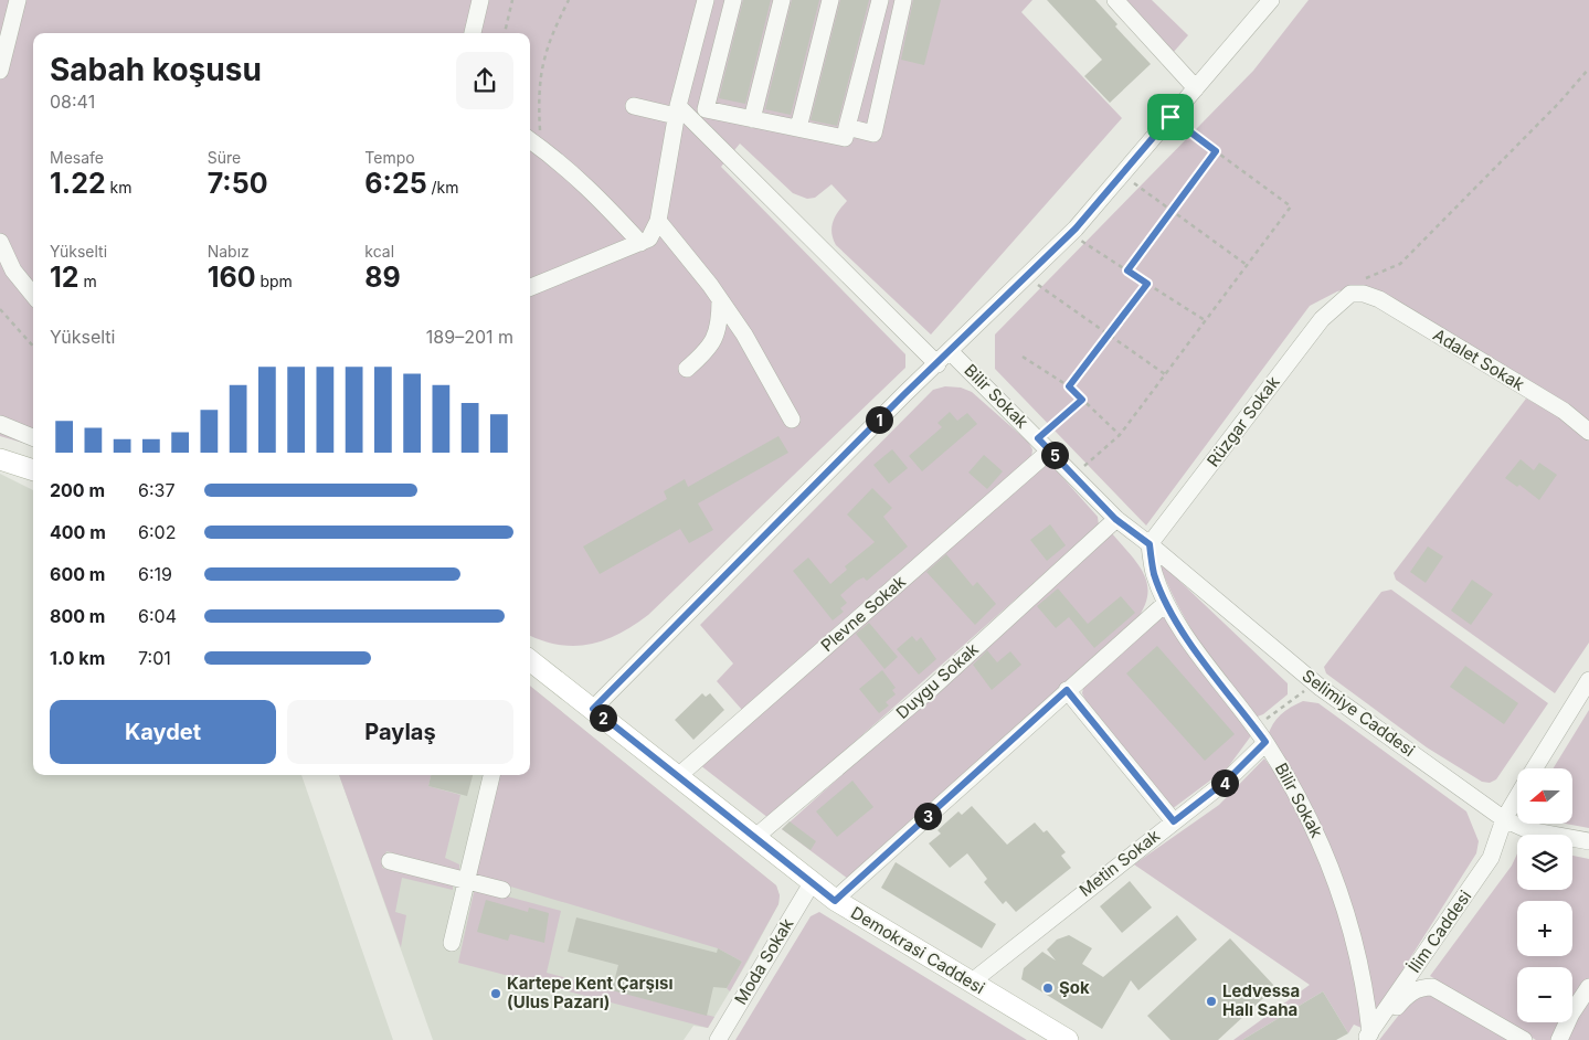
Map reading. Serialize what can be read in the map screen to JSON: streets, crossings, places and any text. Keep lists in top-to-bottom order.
{
  "streets": {
    "main road": ["Demokrasi Caddesi"],
    "street": [
      "Adalet Sokak",
      "Bilir Sokak",
      "Rüzgar Sokak",
      "Plevne Sokak",
      "Duygu Sokak",
      "Selimiye Caddesi",
      "Metin Sokak",
      "İlim Caddesi",
      "Moda Sokak"
    ]
  },
  "crossings": [
    ["Adalet Sokak", "Rüzgar Sokak"],
    ["Bilir Sokak", "Rüzgar Sokak"],
    ["Bilir Sokak", "Plevne Sokak"],
    ["Bilir Sokak", "Duygu Sokak"],
    ["Bilir Sokak", "Selimiye Caddesi"],
    ["Bilir Sokak", "Metin Sokak"],
    ["Bilir Sokak", "İlim Caddesi"],
    ["Rüzgar Sokak", "Selimiye Caddesi"],
    ["Plevne Sokak", "Demokrasi Caddesi"],
    ["Duygu Sokak", "Demokrasi Caddesi"],
    ["Selimiye Caddesi", "İlim Caddesi"],
    ["Metin Sokak", "Demokrasi Caddesi"],
    ["Demokrasi Caddesi", "Moda Sokak"]
  ],
  "places": ["Şok", "Kartepe Kent Çarşısı (Ulus Pazarı)", "Ledvessa Halı Saha"],
  "north": "left",
  "page": {
    "heading": ["Sabah koşusu", "08:41"],
    "stats": [
      ["Mesafe", "1.22 km"],
      ["Süre", "7:50"],
      ["Tempo", "6:25 /km"],
      ["Yükselti", "12 m"],
      ["Nabız", "160 bpm"],
      ["kcal", "89"]
    ],
    "chart": ["Yükselti", "189–201 m"],
    "pins": [
      "1",
      "5",
      "2",
      "4",
      "3"
    ],
    "list": [
      {
        "name": "200 m",
        "note": "6:37"
      },
      {
        "name": "400 m",
        "note": "6:02"
      },
      {
        "name": "600 m",
        "note": "6:19"
      },
      {
        "name": "800 m",
        "note": "6:04"
      },
      {
        "name": "1.0 km",
        "note": "7:01"
      }
    ],
    "buttons": ["Kaydet", "Paylaş"],
    "map_buttons": ["+", "−"]
  }
}
